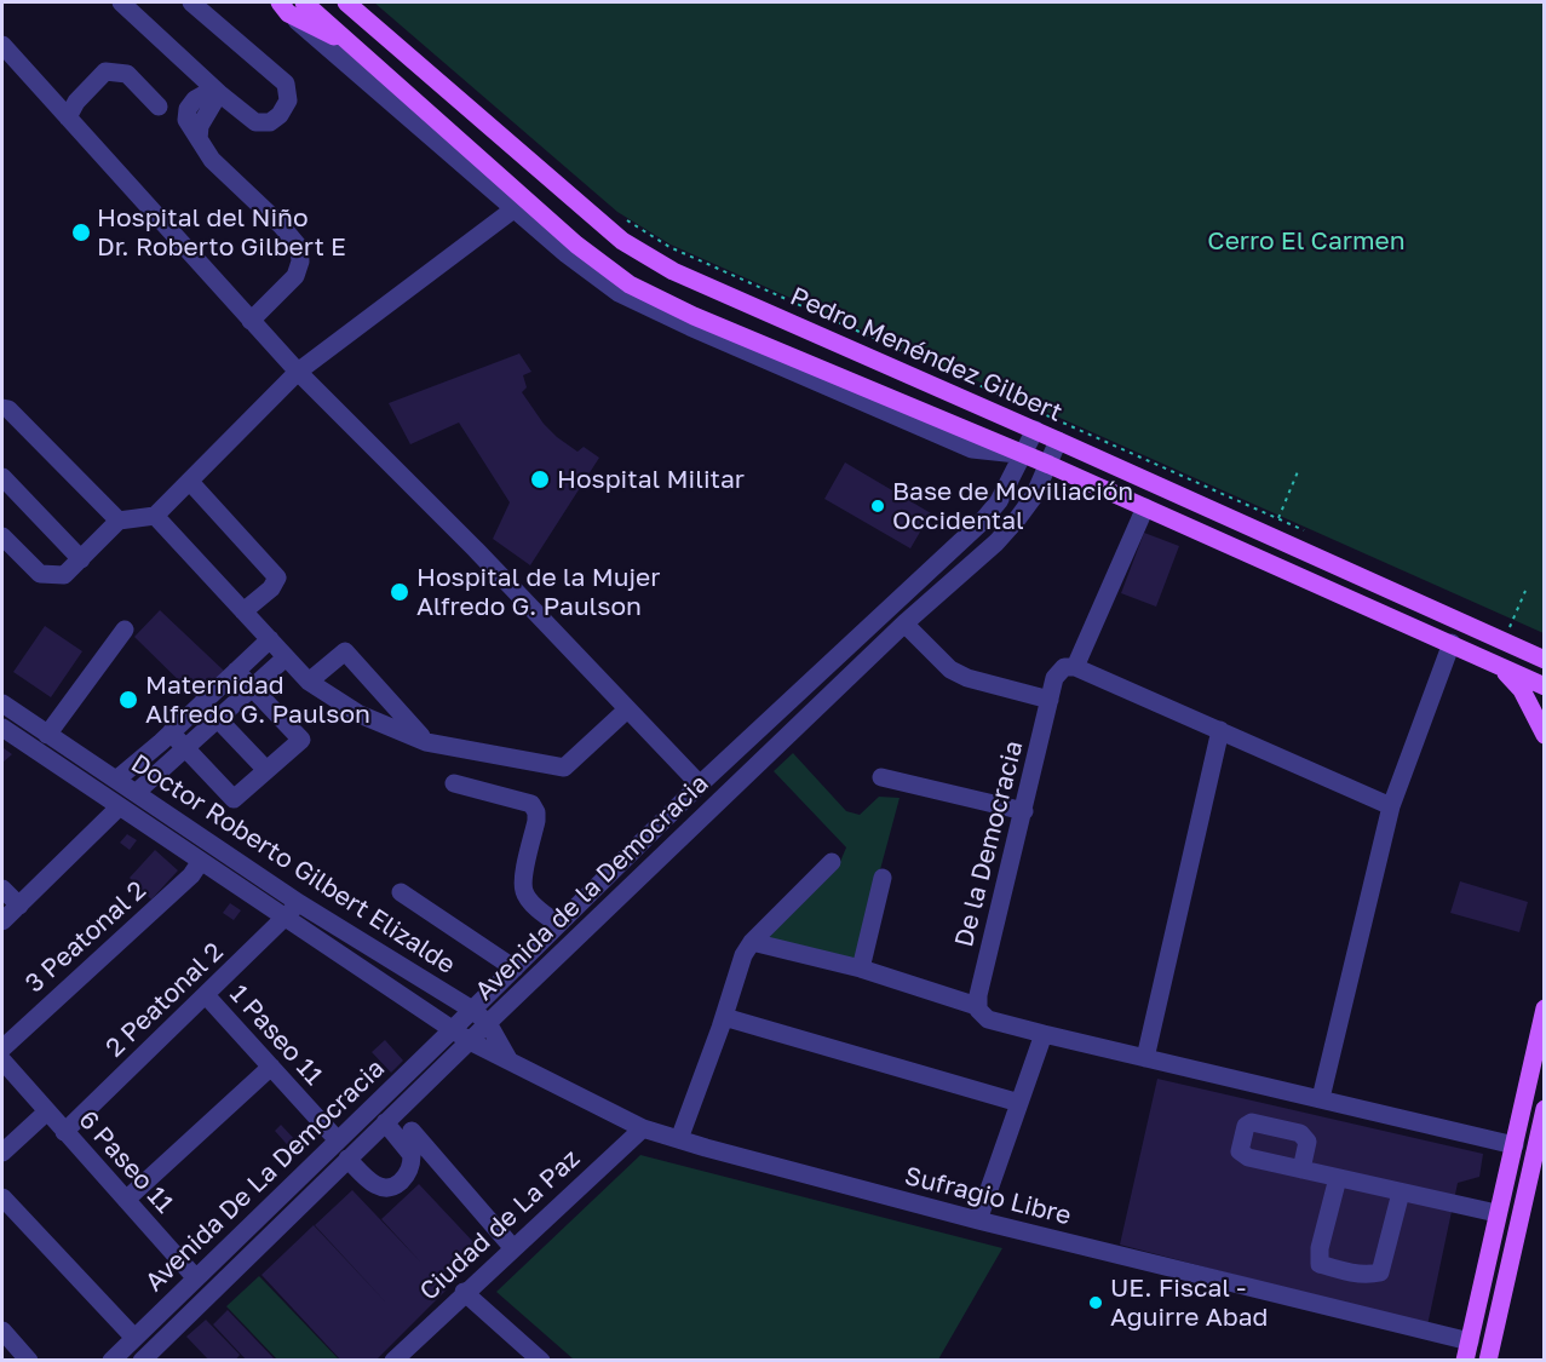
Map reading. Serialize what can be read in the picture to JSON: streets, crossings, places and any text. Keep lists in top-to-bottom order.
{
  "streets": {
    "main road": ["Pedro Menéndez Gilbert"],
    "street": [
      "De la Democracia",
      "Doctor Roberto Gilbert Elizalde",
      "Avenida de la Democracia",
      "3 Peatonal 2",
      "2 Peatonal 2",
      "1 Paseo 11",
      "6 Paseo 11",
      "Avenida De La Democracia",
      "Sufragio Libre",
      "Ciudad de La Paz"
    ]
  },
  "crossings": [
    ["Pedro Menéndez Gilbert", "Avenida de la Democracia"],
    ["Doctor Roberto Gilbert Elizalde", "Avenida de la Democracia"],
    ["Doctor Roberto Gilbert Elizalde", "3 Peatonal 2"],
    ["Doctor Roberto Gilbert Elizalde", "2 Peatonal 2"],
    ["Doctor Roberto Gilbert Elizalde", "Avenida De La Democracia"],
    ["Doctor Roberto Gilbert Elizalde", "Sufragio Libre"],
    ["Avenida de la Democracia", "Avenida De La Democracia"],
    ["2 Peatonal 2", "1 Paseo 11"],
    ["2 Peatonal 2", "6 Paseo 11"],
    ["1 Paseo 11", "Avenida De La Democracia"],
    ["6 Paseo 11", "Avenida De La Democracia"],
    ["Sufragio Libre", "Ciudad de La Paz"]
  ],
  "parks": ["Cerro El Carmen"],
  "places": [
    "Hospital del Niño Dr. Roberto Gilbert E",
    "Hospital Militar",
    "Base de Moviliación Occidental",
    "Hospital de la Mujer Alfredo G. Paulson",
    "Maternidad Alfredo G. Paulson",
    "UE. Fiscal - Aguirre Abad"
  ]
}
